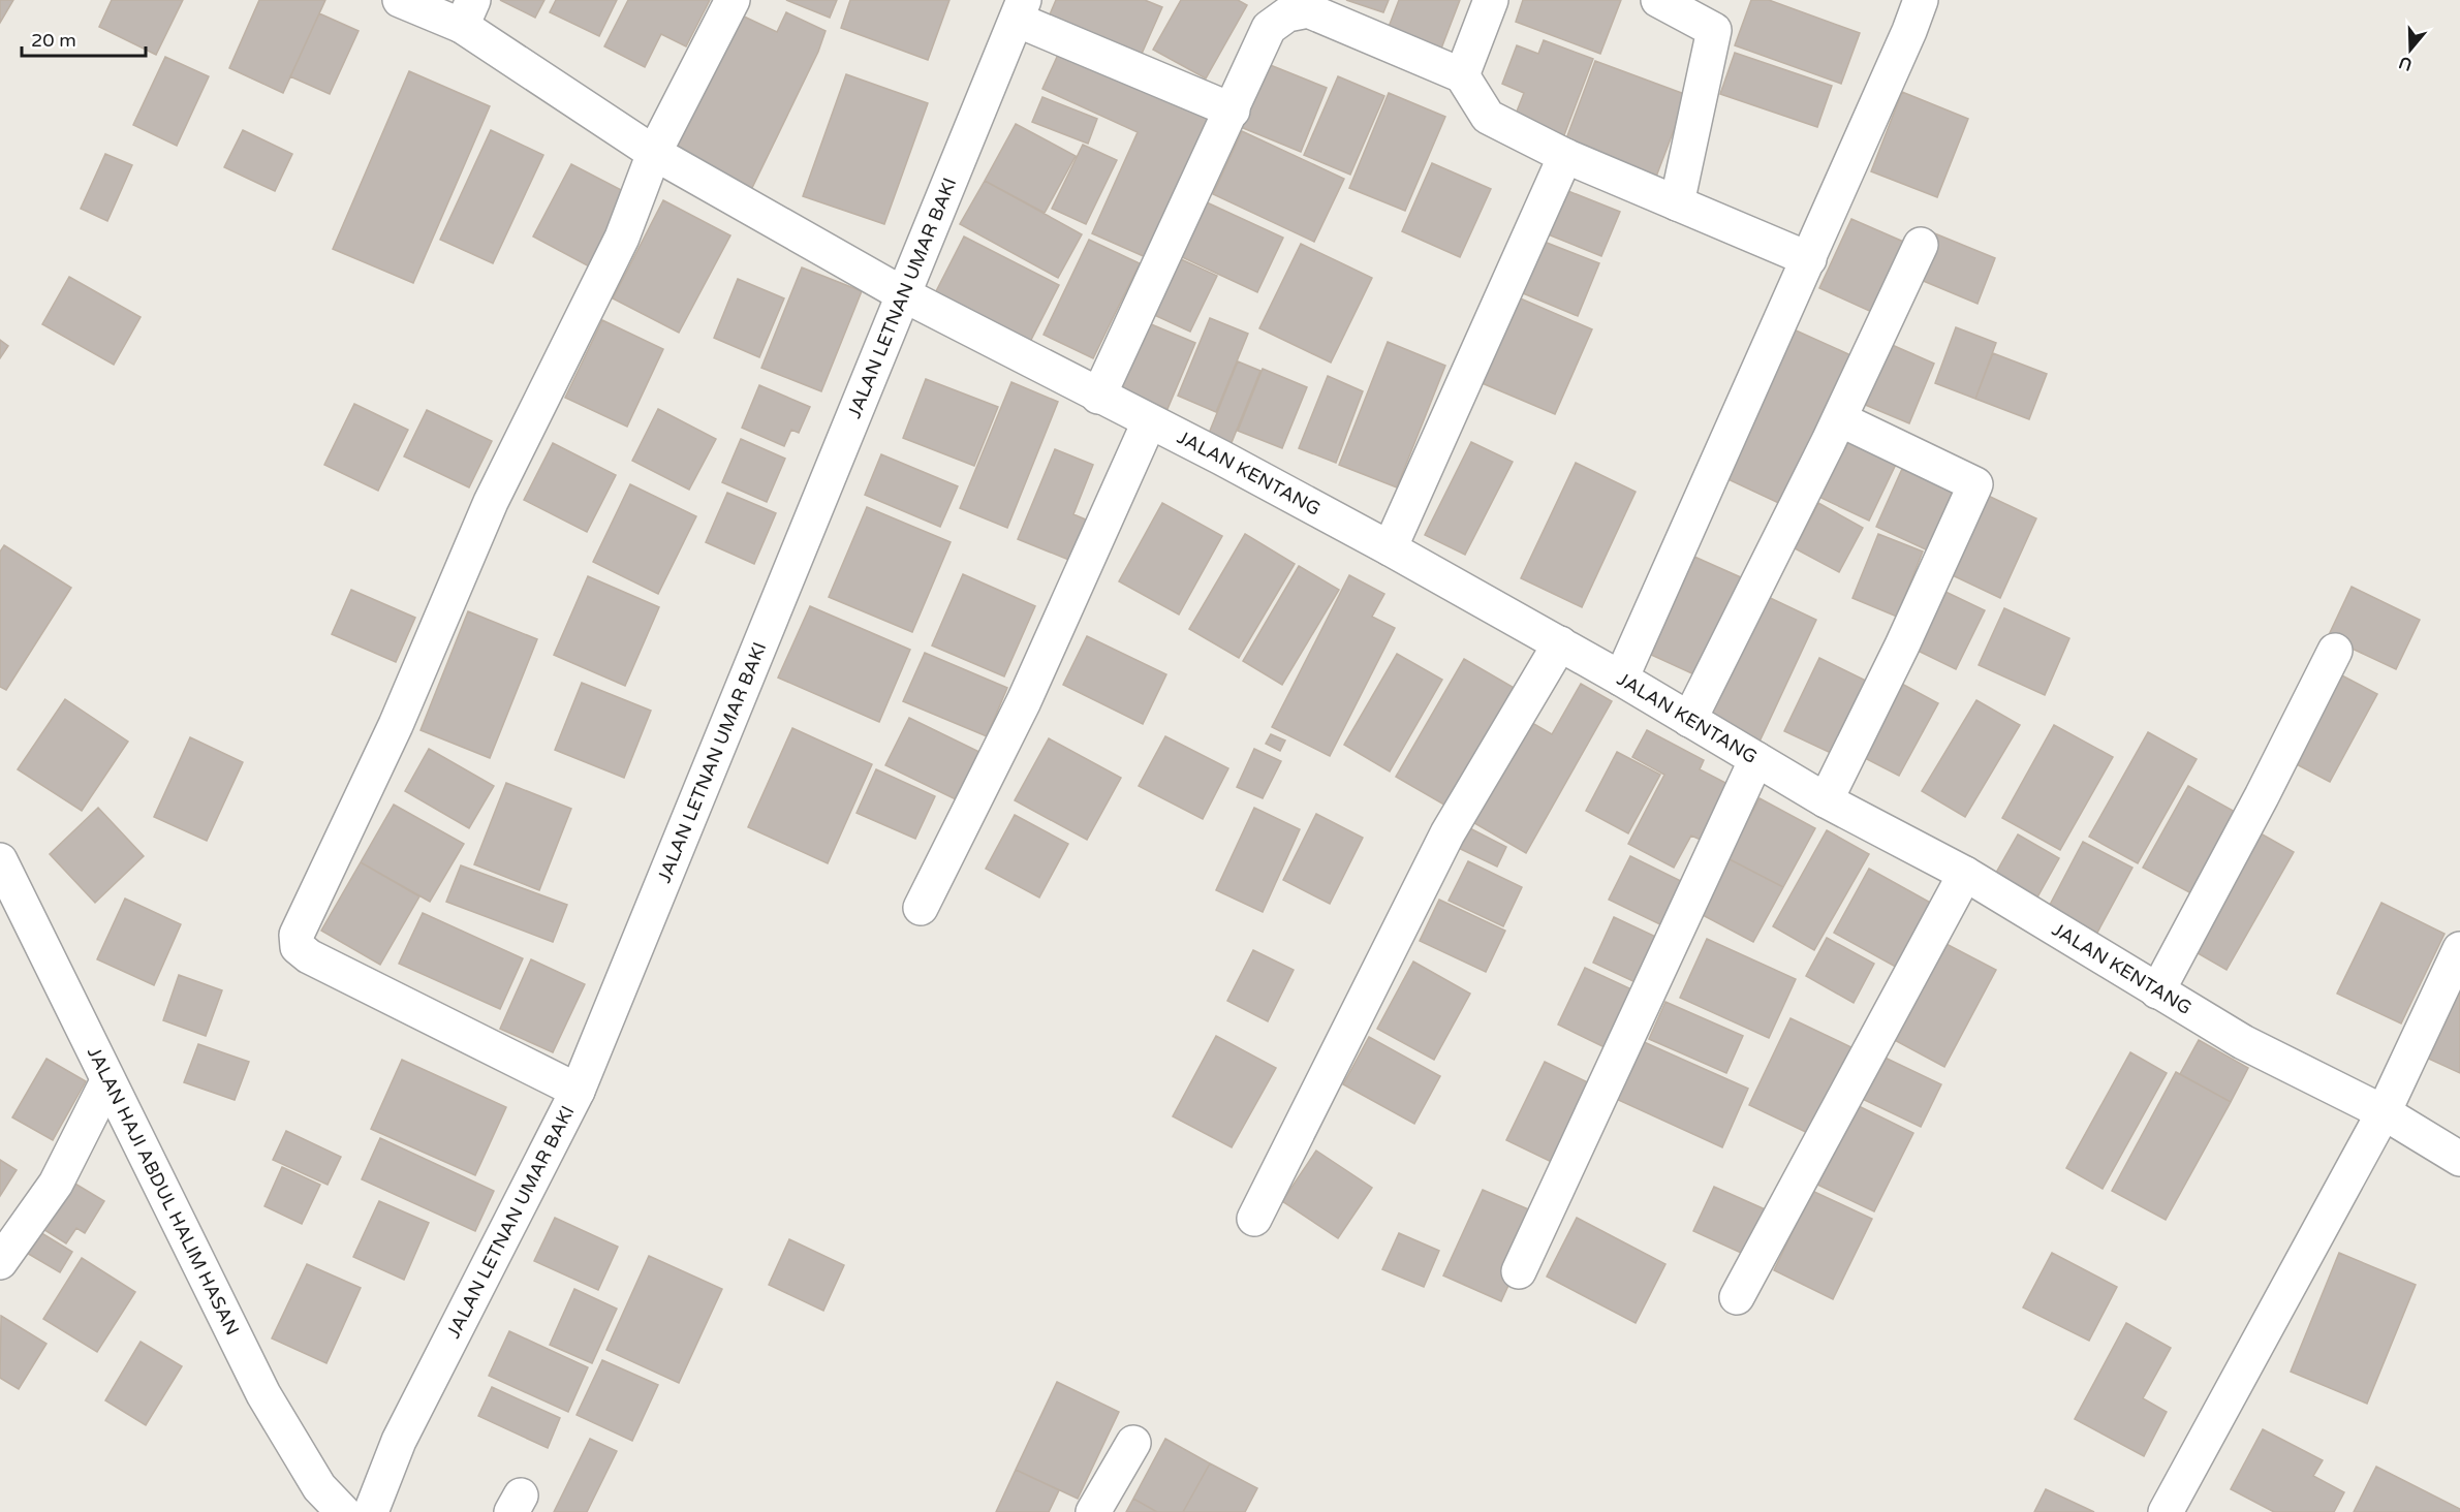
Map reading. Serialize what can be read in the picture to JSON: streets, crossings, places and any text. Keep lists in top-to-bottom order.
{
  "streets": {
    "street": ["JALAN LETNAN UMAR BAKI", "JALAN KENTANG", "JALAN HAJI ABDUL HALIM HASAN"]
  },
  "crossings": [
    ["JALAN LETNAN UMAR BAKI", "JALAN KENTANG"]
  ],
  "scale_bar": "20 m",
  "north": "bottom"
}
